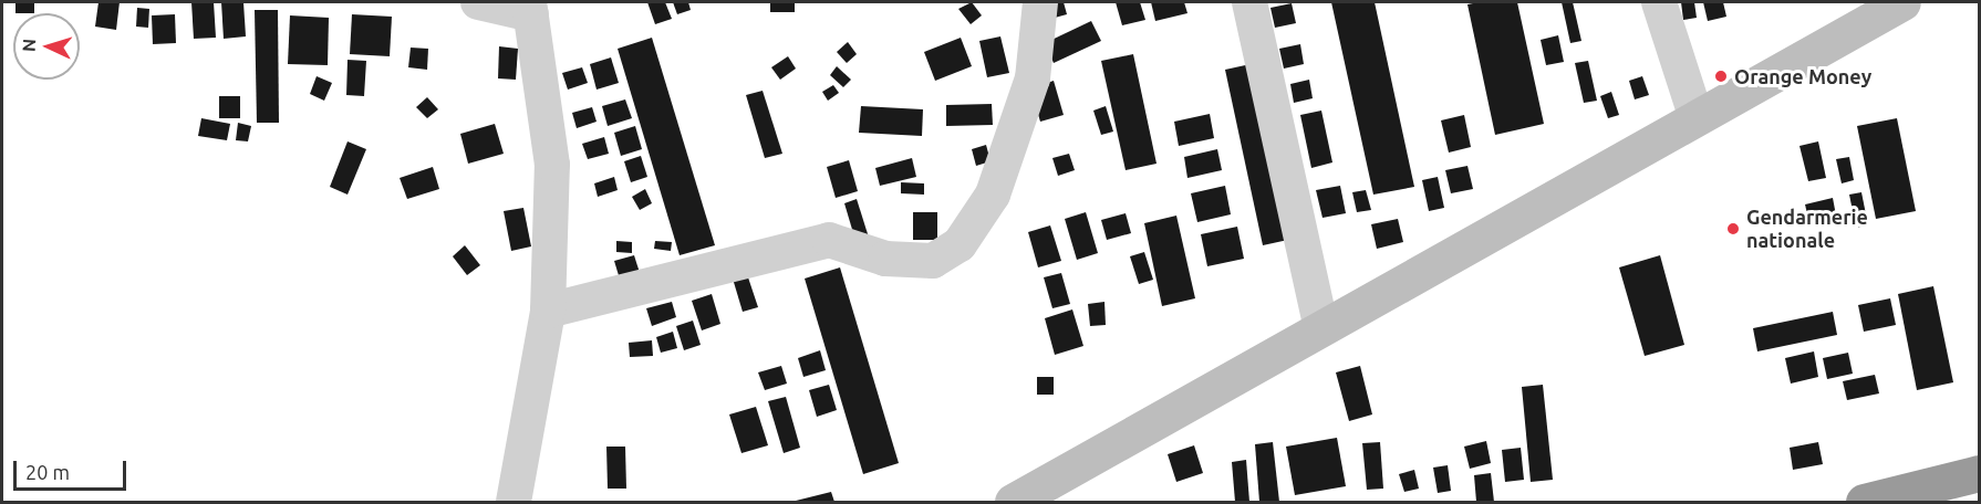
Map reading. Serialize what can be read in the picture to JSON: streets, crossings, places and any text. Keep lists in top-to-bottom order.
{
  "places": ["Orange Money", "Gendarmerie nationale"],
  "scale_bar": "20 m",
  "north": "left"
}
